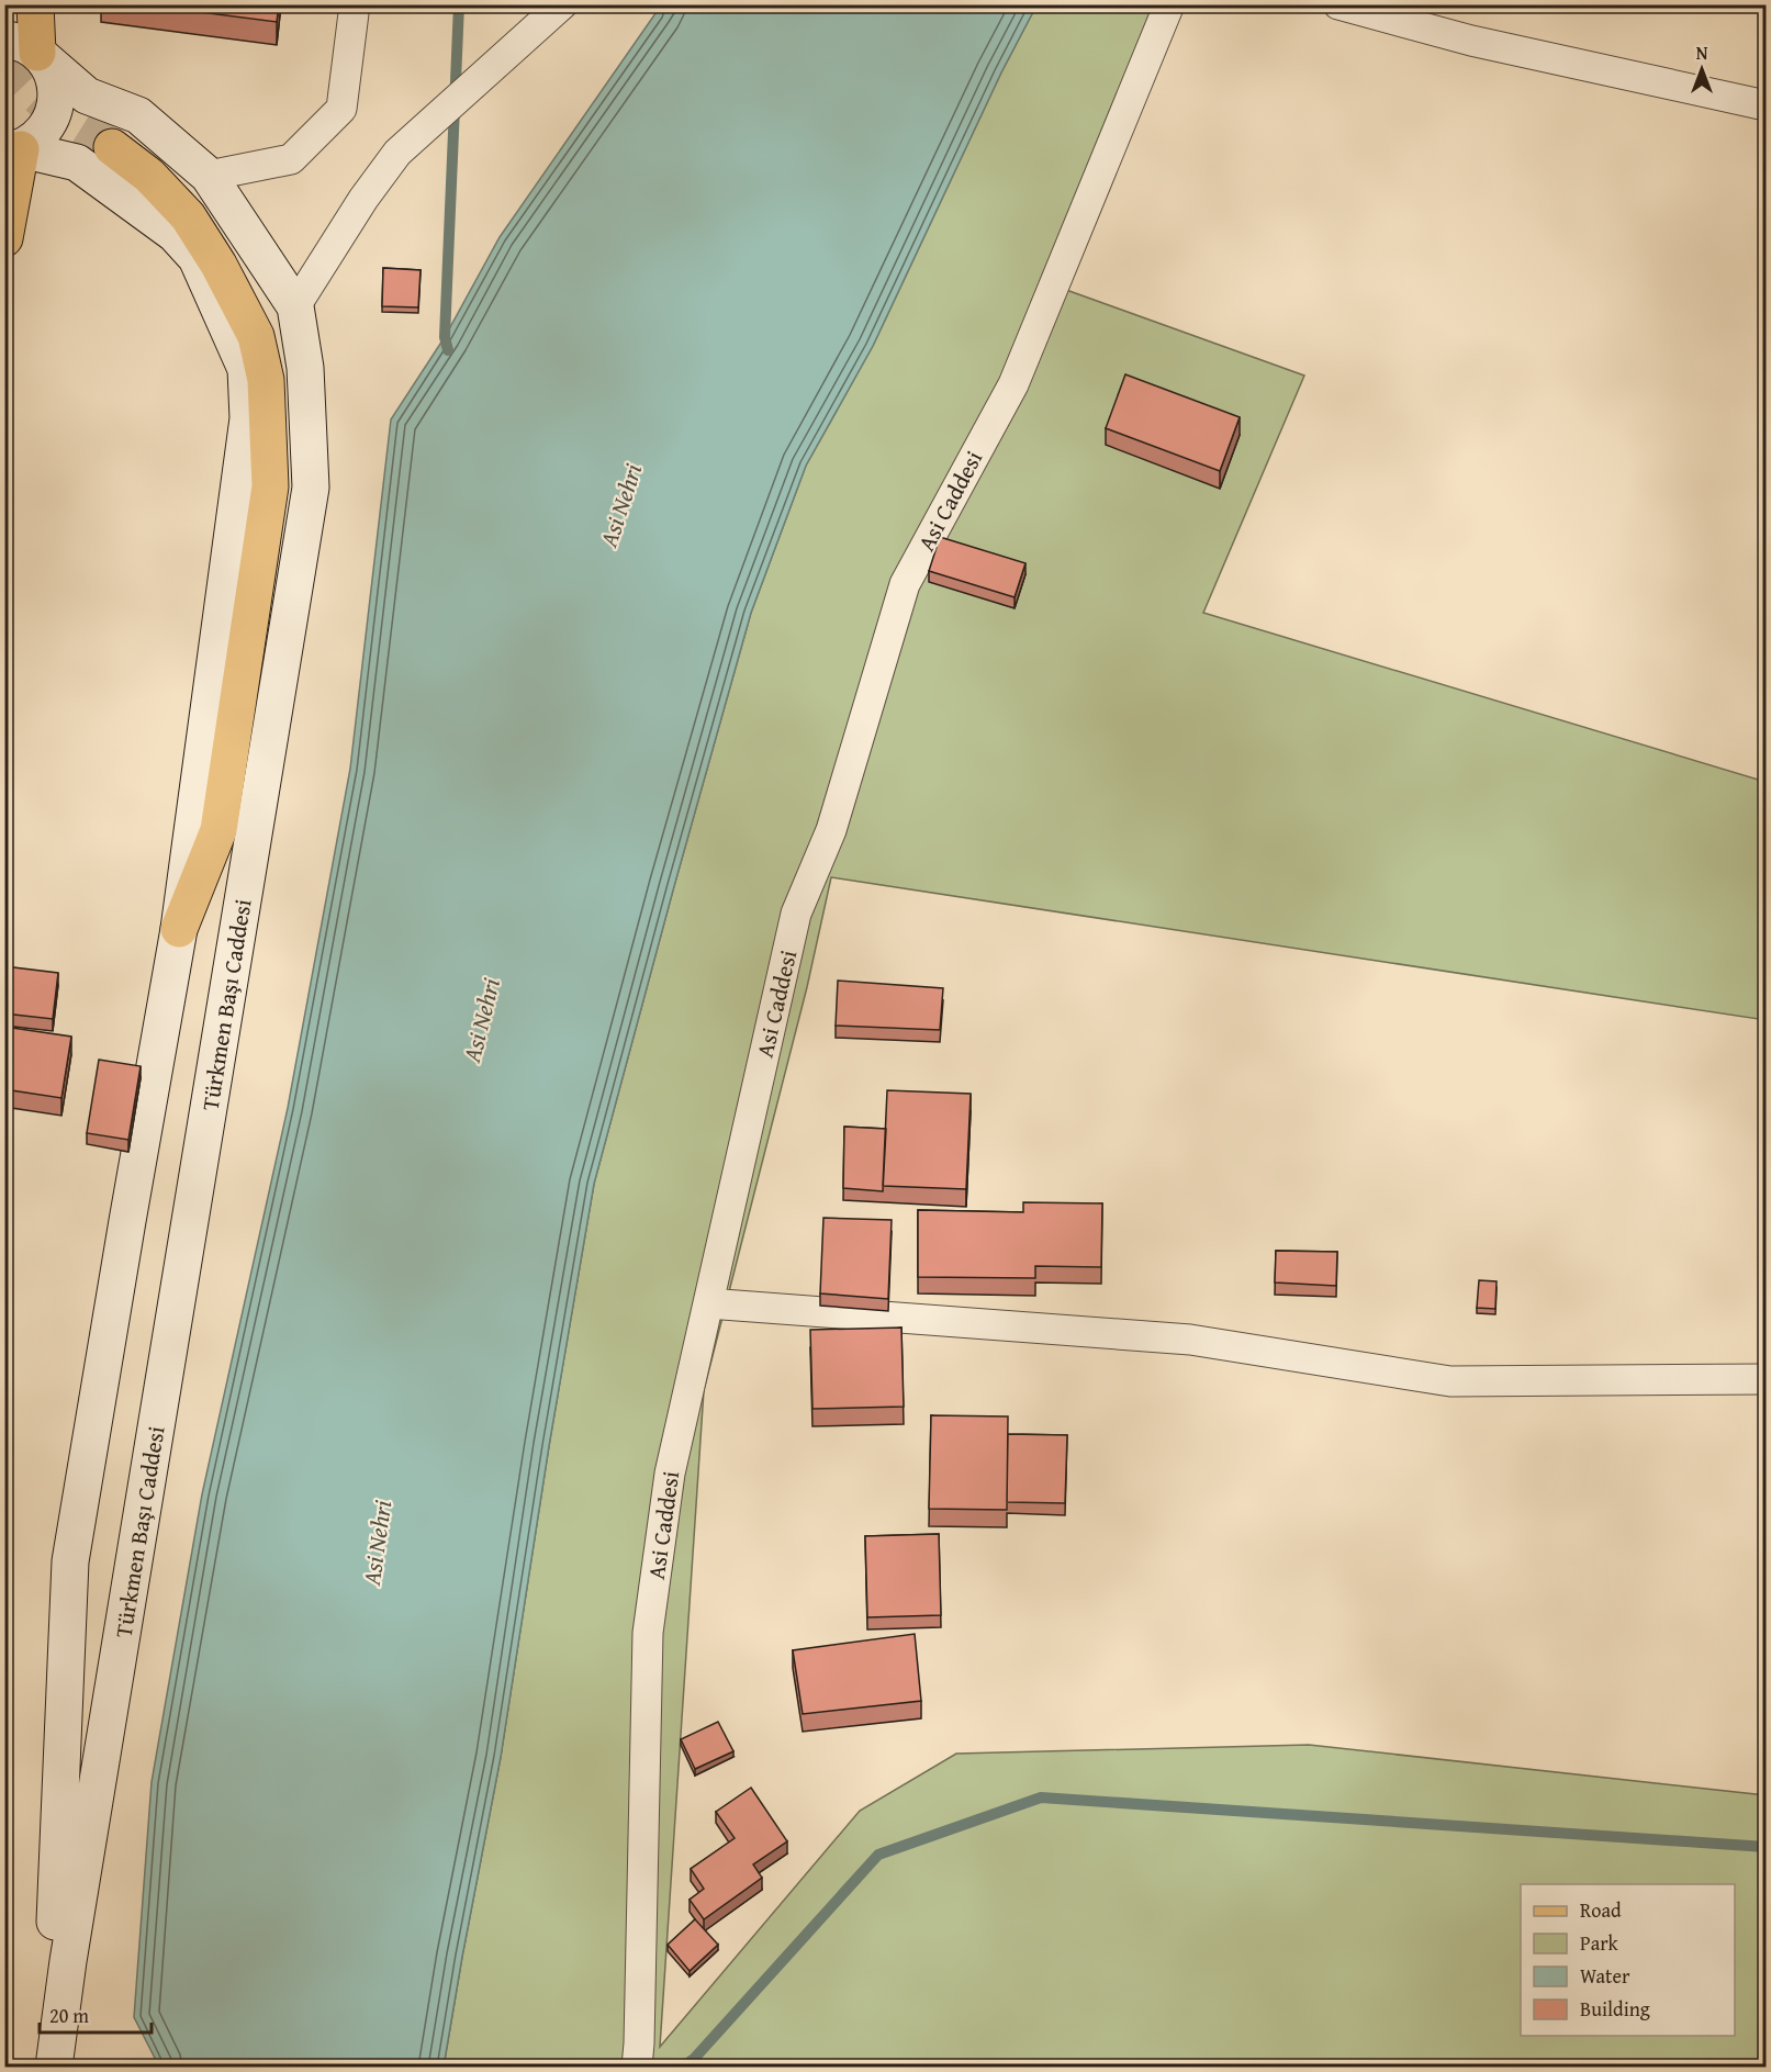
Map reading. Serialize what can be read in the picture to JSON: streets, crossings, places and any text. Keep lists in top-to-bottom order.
{
  "streets": {
    "main road": ["Türkmen Başı Caddesi"],
    "street": ["Asi Caddesi"]
  },
  "water": ["Asi Nehri"],
  "legend": [
    "Road",
    "Park",
    "Water",
    "Building"
  ],
  "scale_bar": "20 m",
  "north": "top"
}
